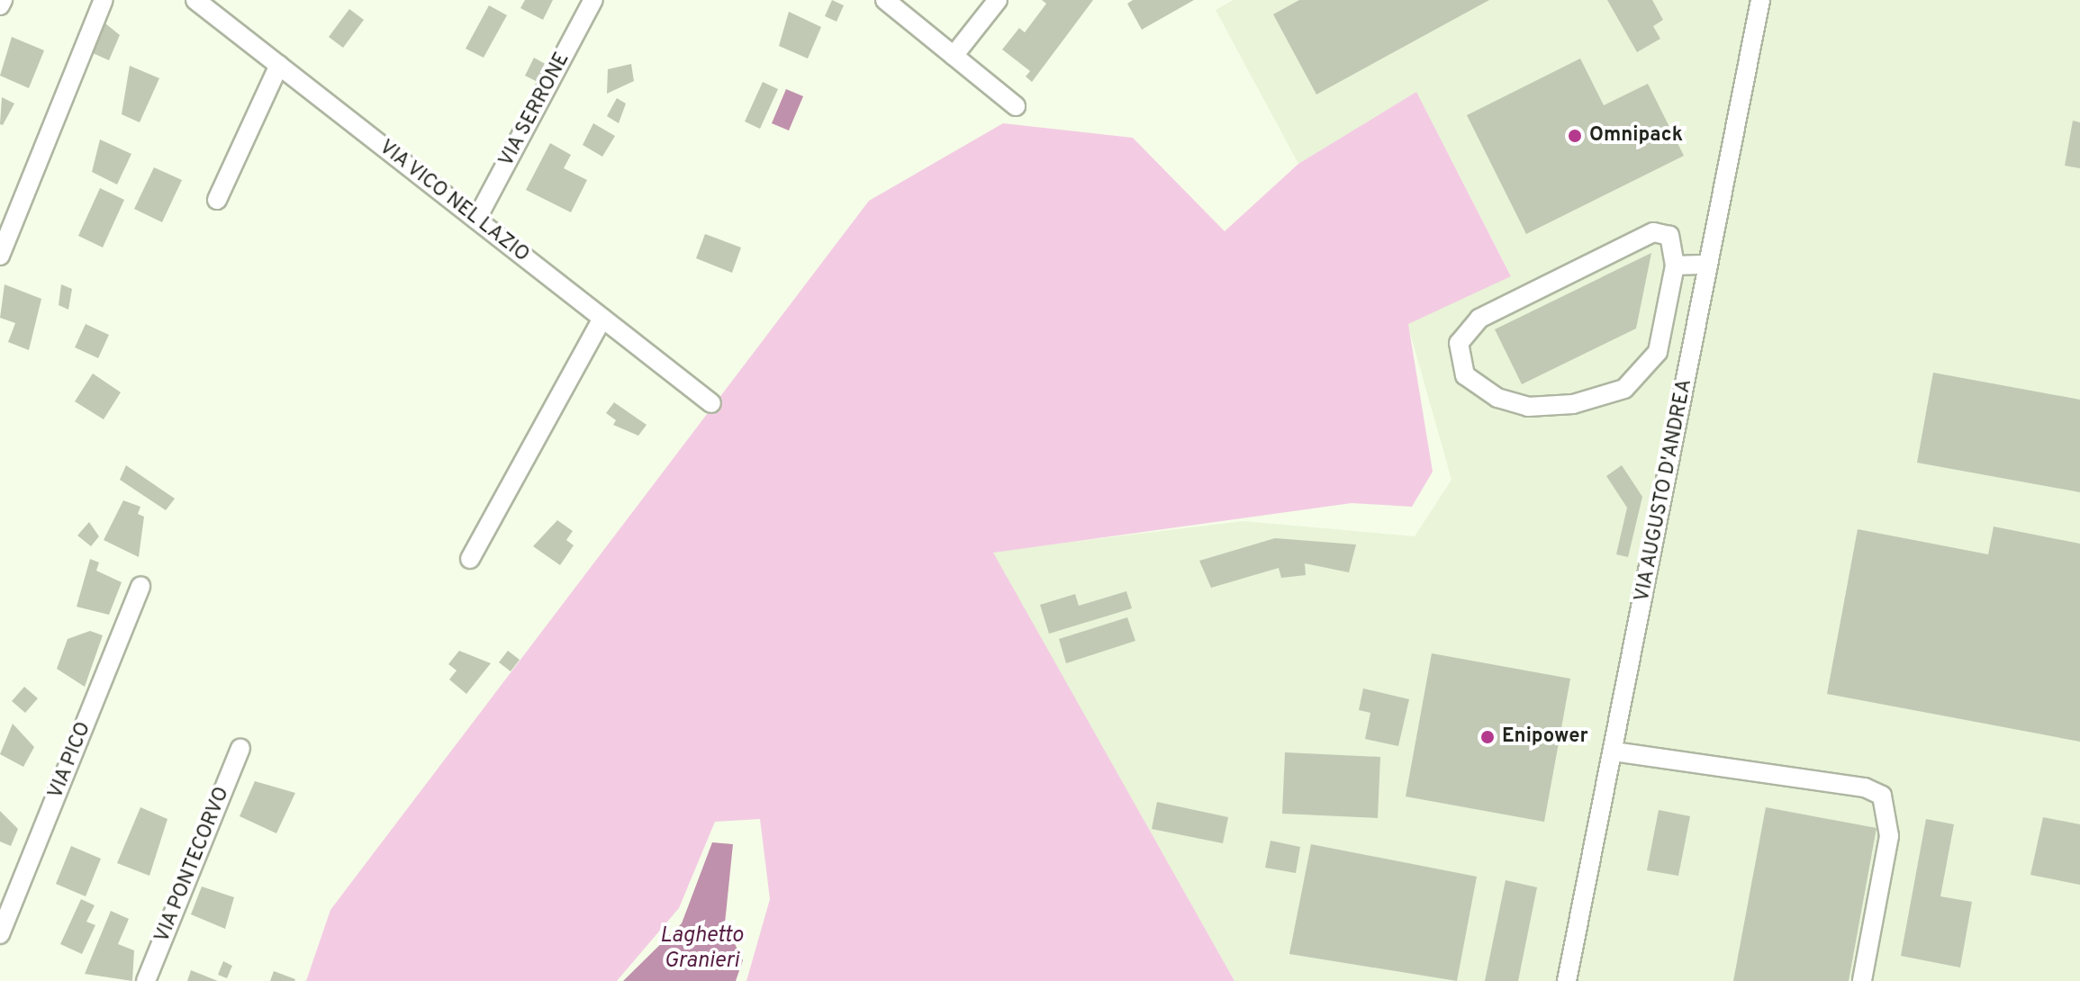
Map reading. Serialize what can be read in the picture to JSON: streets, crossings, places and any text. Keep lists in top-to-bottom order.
{
  "streets": {
    "street": [
      "VIA SERRONE",
      "VIA VICO NEL LAZIO",
      "VIA AUGUSTO D'ANDREA",
      "VIA PICO",
      "VIA PONTECORVO"
    ]
  },
  "crossings": [
    ["VIA SERRONE", "VIA VICO NEL LAZIO"]
  ],
  "water": ["Laghetto Granieri"],
  "places": ["Omnipack", "Enipower"]
}
